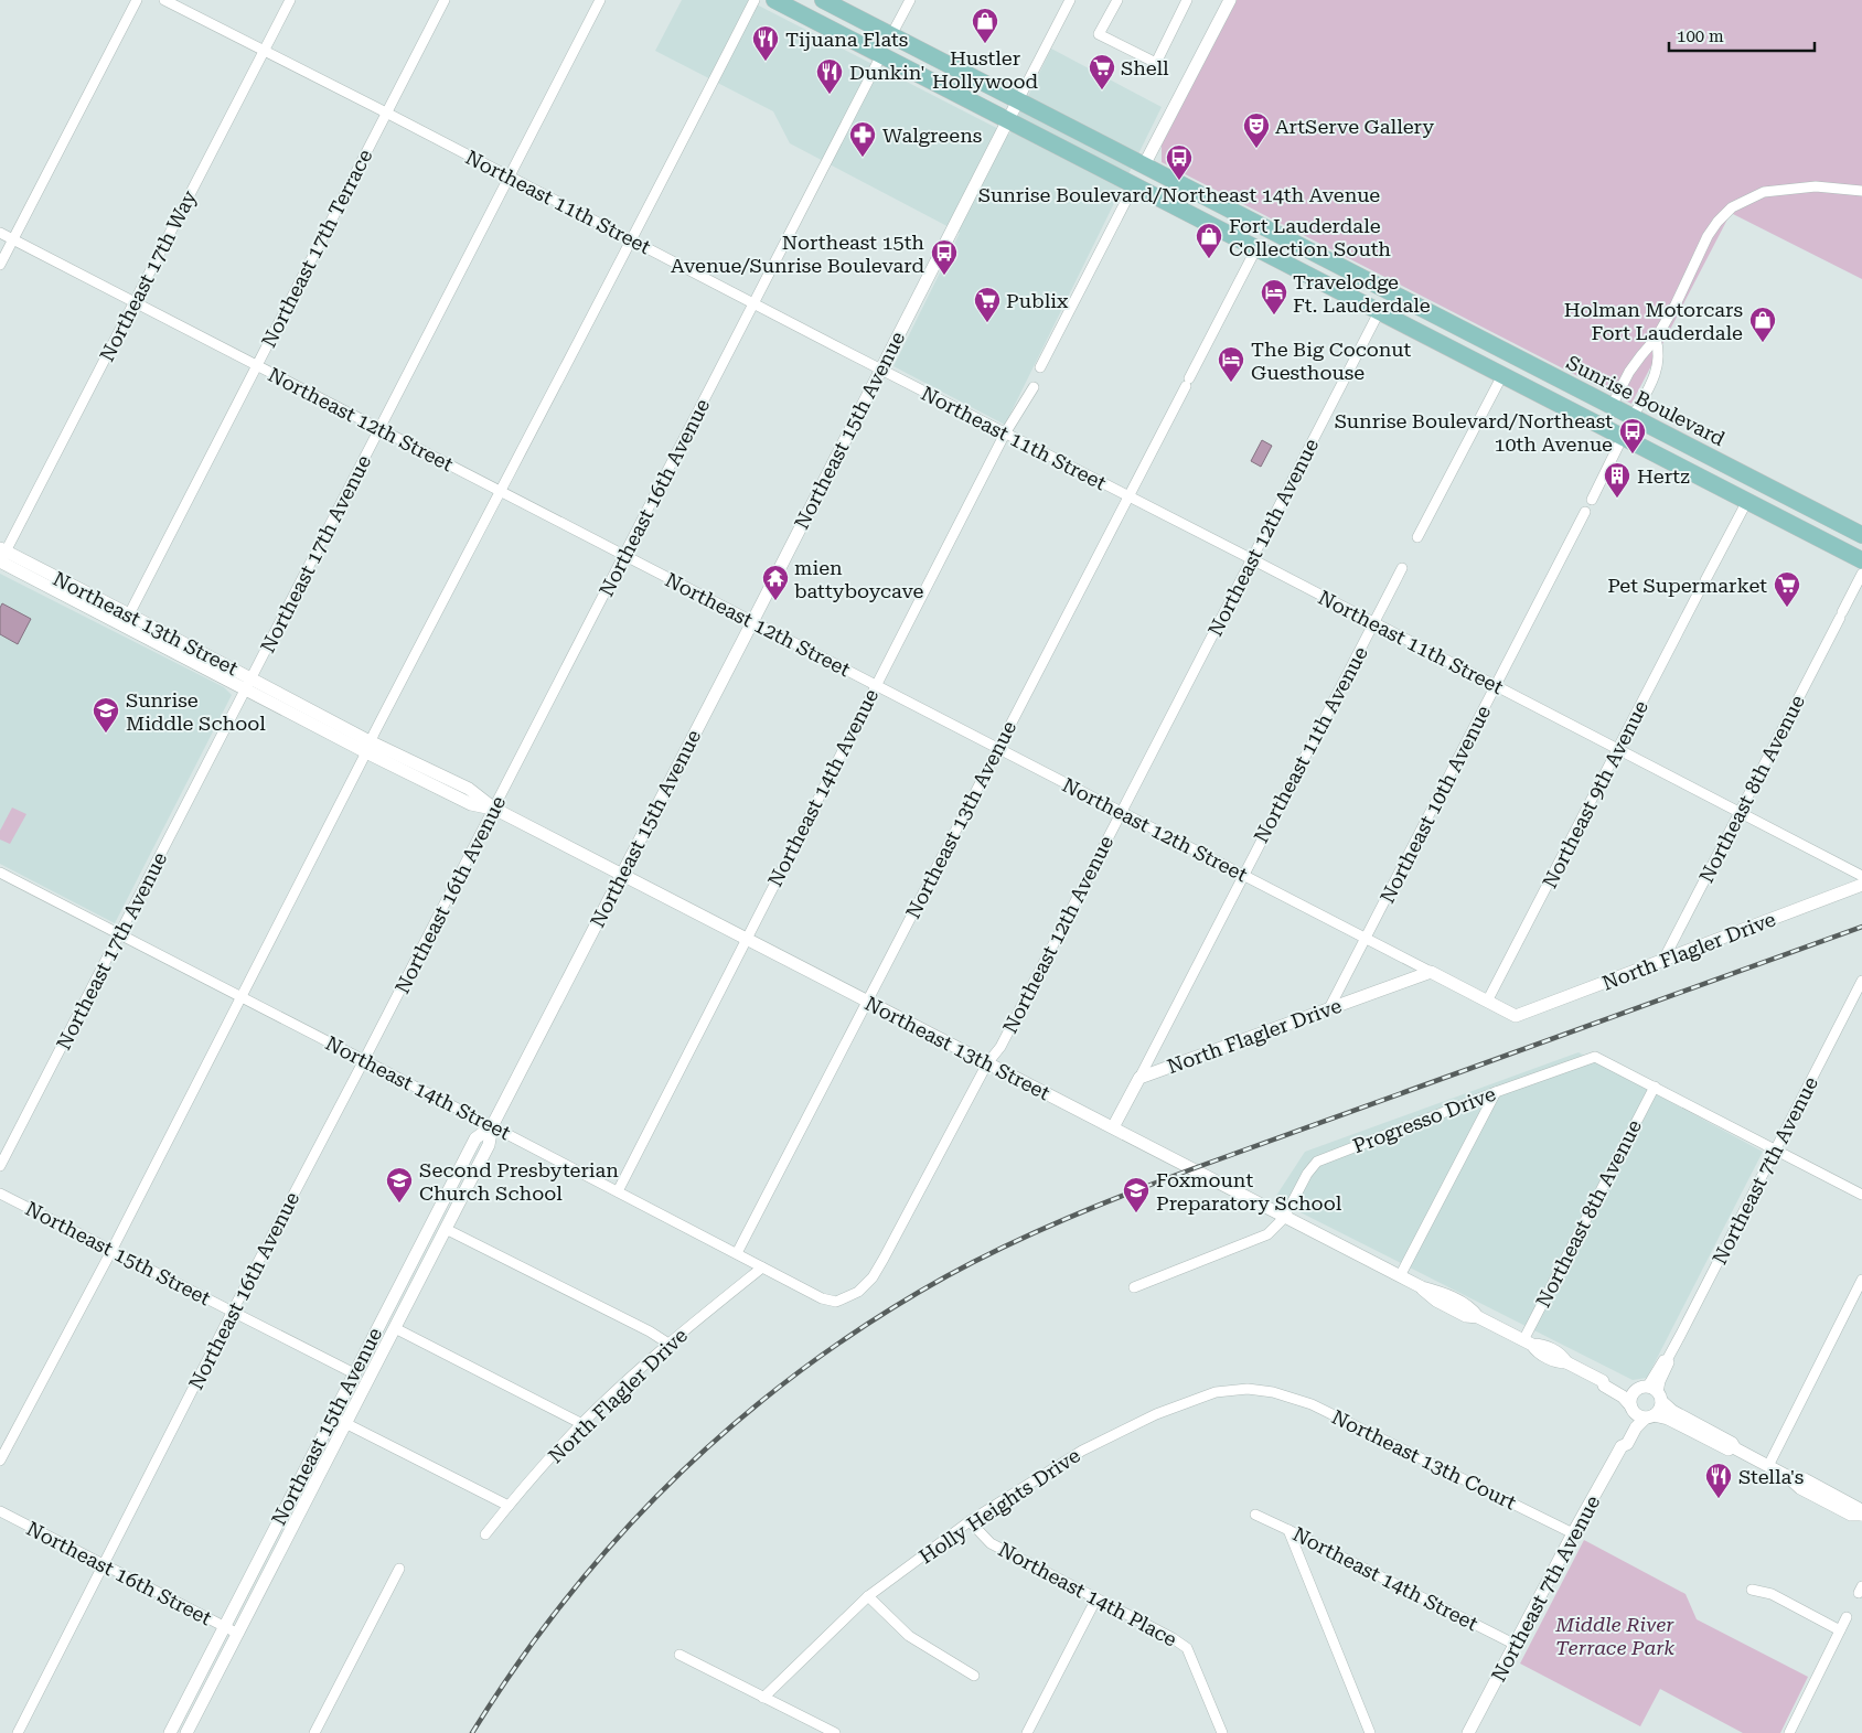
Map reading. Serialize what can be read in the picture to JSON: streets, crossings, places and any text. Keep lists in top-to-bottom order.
{
  "streets": {
    "main road": ["Sunrise Boulevard"],
    "street": [
      "Northeast 11th Street",
      "Northeast 17th Terrace",
      "Northeast 17th Way",
      "Northeast 12th Street",
      "Northeast 15th Avenue",
      "Northeast 16th Avenue",
      "Northeast 12th Avenue",
      "Northeast 17th Avenue",
      "Northeast 13th Street",
      "Northeast 11th Avenue",
      "Northeast 14th Avenue",
      "Northeast 8th Avenue",
      "Northeast 9th Avenue",
      "Northeast 10th Avenue",
      "Northeast 13th Avenue",
      "North Flagler Drive",
      "Northeast 14th Street",
      "Progresso Drive",
      "Northeast 7th Avenue",
      "Northeast 15th Street",
      "Northeast 13th Court",
      "Holly Heights Drive",
      "Northeast 16th Street",
      "Northeast 14th Place"
    ]
  },
  "crossings": [
    ["Northeast 11th Street", "Northeast 17th Terrace"],
    ["Northeast 11th Street", "Northeast 17th Way"],
    ["Northeast 11th Street", "Northeast 15th Avenue"],
    ["Northeast 11th Street", "Northeast 16th Avenue"],
    ["Northeast 11th Street", "Northeast 12th Avenue"],
    ["Northeast 11th Street", "Northeast 17th Avenue"],
    ["Northeast 11th Street", "Northeast 11th Avenue"],
    ["Northeast 11th Street", "Northeast 14th Avenue"],
    ["Northeast 11th Street", "Northeast 8th Avenue"],
    ["Northeast 11th Street", "Northeast 9th Avenue"],
    ["Northeast 11th Street", "Northeast 10th Avenue"],
    ["Northeast 11th Street", "Northeast 13th Avenue"],
    ["Northeast 17th Terrace", "Northeast 12th Street"],
    ["Northeast 17th Terrace", "Northeast 13th Street"],
    ["Northeast 17th Way", "Northeast 12th Street"],
    ["Northeast 17th Way", "Northeast 13th Street"],
    ["Sunrise Boulevard", "Northeast 15th Avenue"],
    ["Northeast 12th Street", "Northeast 15th Avenue"],
    ["Northeast 12th Street", "Northeast 16th Avenue"],
    ["Northeast 12th Street", "Northeast 12th Avenue"],
    ["Northeast 12th Street", "Northeast 17th Avenue"],
    ["Northeast 12th Street", "Northeast 11th Avenue"],
    ["Northeast 12th Street", "Northeast 14th Avenue"],
    ["Northeast 12th Street", "Northeast 9th Avenue"],
    ["Northeast 12th Street", "Northeast 10th Avenue"],
    ["Northeast 12th Street", "Northeast 13th Avenue"],
    ["Northeast 12th Street", "North Flagler Drive"],
    ["Northeast 15th Avenue", "Northeast 13th Street"],
    ["Northeast 15th Avenue", "Northeast 14th Street"],
    ["Northeast 15th Avenue", "Northeast 15th Street"],
    ["Northeast 15th Avenue", "Northeast 16th Street"],
    ["Northeast 16th Avenue", "Northeast 13th Street"],
    ["Northeast 16th Avenue", "Northeast 14th Street"],
    ["Northeast 16th Avenue", "Northeast 15th Street"],
    ["Northeast 16th Avenue", "Northeast 16th Street"],
    ["Northeast 12th Avenue", "Northeast 13th Street"],
    ["Northeast 12th Avenue", "Northeast 14th Street"],
    ["Northeast 17th Avenue", "Northeast 13th Street"],
    ["Northeast 17th Avenue", "Northeast 14th Street"],
    ["Northeast 13th Street", "Northeast 11th Avenue"],
    ["Northeast 13th Street", "Northeast 14th Avenue"],
    ["Northeast 13th Street", "Northeast 8th Avenue"],
    ["Northeast 13th Street", "Northeast 13th Avenue"],
    ["Northeast 13th Street", "Progresso Drive"],
    ["Northeast 13th Street", "Northeast 7th Avenue"],
    ["Northeast 11th Avenue", "North Flagler Drive"],
    ["Northeast 14th Avenue", "Northeast 14th Street"],
    ["Northeast 8th Avenue", "North Flagler Drive"],
    ["Northeast 8th Avenue", "Progresso Drive"],
    ["Northeast 10th Avenue", "North Flagler Drive"],
    ["Northeast 13th Avenue", "Northeast 14th Street"],
    ["North Flagler Drive", "Northeast 14th Street"],
    ["Northeast 14th Street", "Northeast 7th Avenue"],
    ["Northeast 7th Avenue", "Northeast 13th Court"],
    ["Northeast 13th Court", "Holly Heights Drive"],
    ["Holly Heights Drive", "Northeast 14th Place"]
  ],
  "parks": ["Middle River Terrace Park"],
  "places": {
    "shop": ["Hustler Hollywood", "Fort Lauderdale Collection South", "Holman Motorcars Fort Lauderdale"],
    "restaurant": ["Tijuana Flats", "Dunkin'", "Stella's"],
    "supermarket": ["Shell", "Publix", "Pet Supermarket"],
    "theatre": ["ArtServe Gallery"],
    "pharmacy": ["Walgreens"],
    "bus stop": ["Sunrise Boulevard/Northeast 14th Avenue", "Northeast 15th Avenue/Sunrise Boulevard", "Sunrise Boulevard/Northeast 10th Avenue"],
    "hotel": ["Travelodge Ft. Lauderdale", "The Big Coconut Guesthouse"],
    "building": ["Hertz"],
    "temple": ["mien battyboycave"],
    "school or university": ["Sunrise Middle School", "Second Presbyterian Church School", "Foxmount Preparatory School"]
  },
  "scale_bar": "100 m"
}
